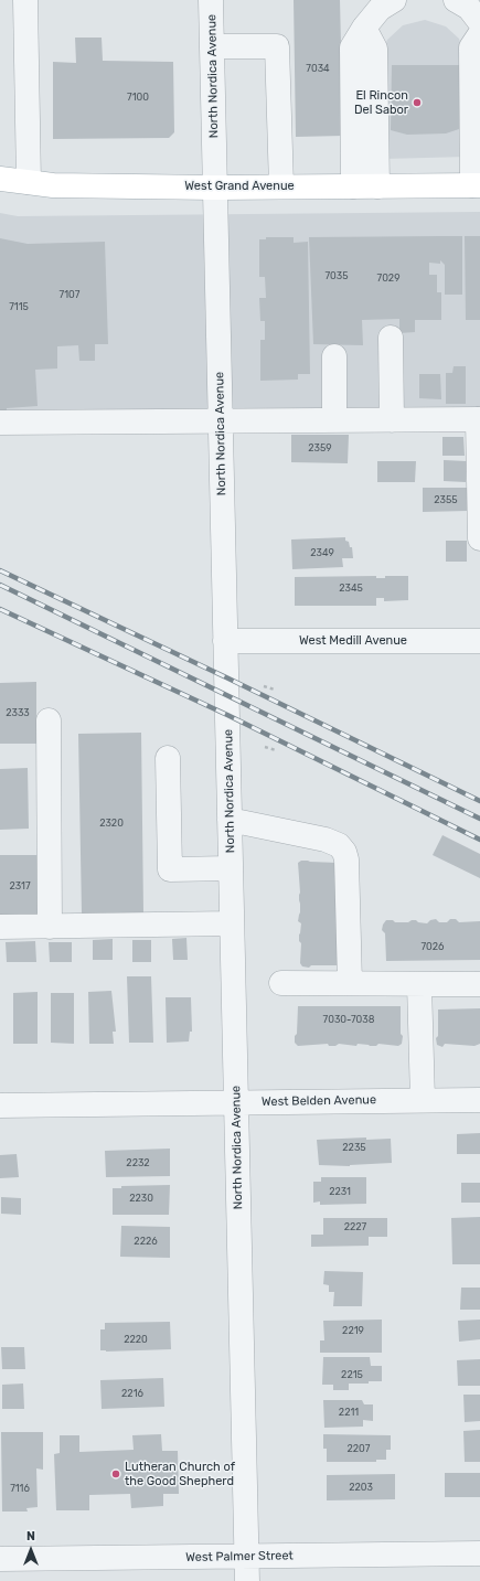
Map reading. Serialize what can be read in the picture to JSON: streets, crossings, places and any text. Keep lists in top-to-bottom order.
{
  "streets": {
    "main road": ["West Grand Avenue"],
    "street": [
      "North Nordica Avenue",
      "West Medill Avenue",
      "West Belden Avenue",
      "West Palmer Street"
    ]
  },
  "crossings": [
    ["North Nordica Avenue", "West Grand Avenue"],
    ["North Nordica Avenue", "West Medill Avenue"],
    ["North Nordica Avenue", "West Belden Avenue"],
    ["North Nordica Avenue", "West Palmer Street"]
  ],
  "places": ["El Rincon Del Sabor", "Lutheran Church of the Good Shepherd"],
  "house_numbers": [
    "7034",
    "7100",
    "7035",
    "7029",
    "7107",
    "7115",
    "2359",
    "2355",
    "2349",
    "2345",
    "2333",
    "2320",
    "2317",
    "7026",
    "7030-7038",
    "2235",
    "2232",
    "2231",
    "2230",
    "2227",
    "2226",
    "2219",
    "2220",
    "2215",
    "2216",
    "2211",
    "2207",
    "2203",
    "7116"
  ],
  "north": "top"
}
